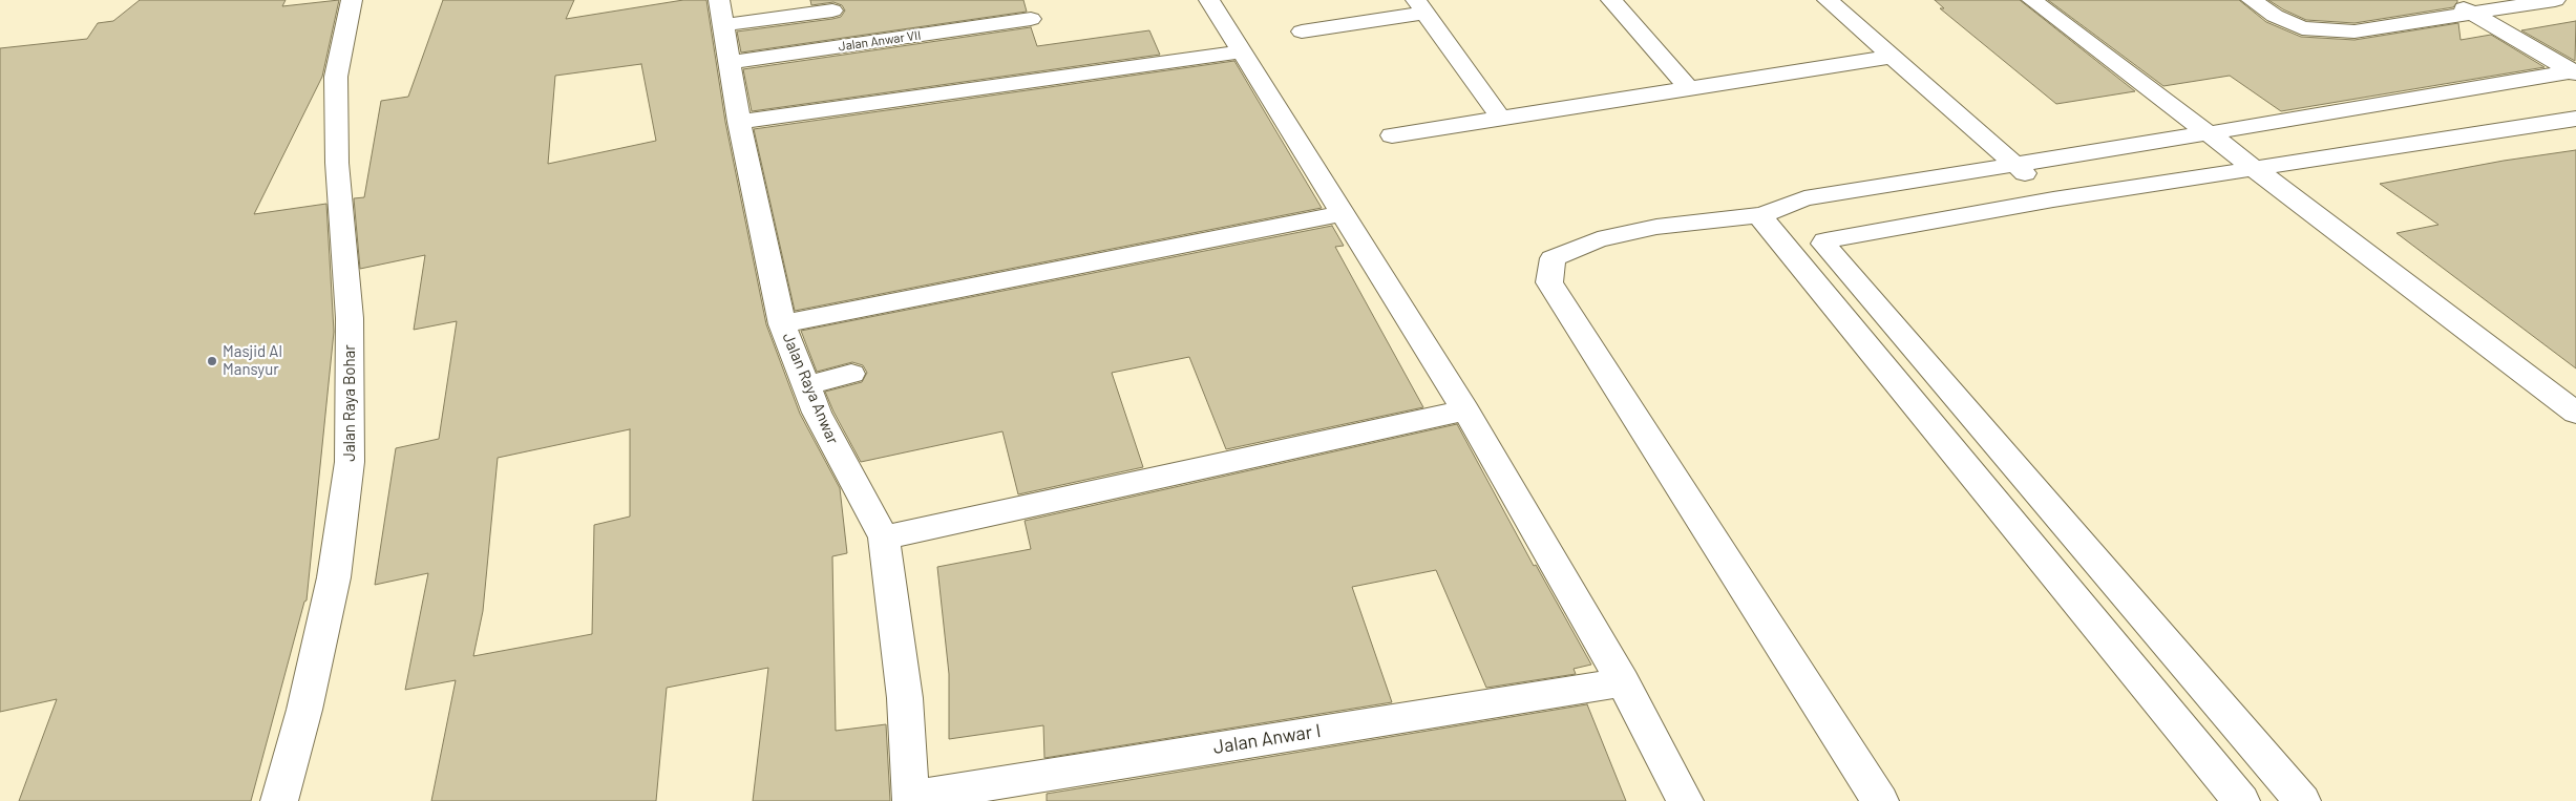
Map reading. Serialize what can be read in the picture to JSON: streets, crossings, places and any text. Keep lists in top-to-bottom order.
{
  "streets": {
    "street": [
      "Jalan Anwar VII",
      "Jalan Raya Anwar",
      "Jalan Raya Bohar",
      "Jalan Anwar I"
    ]
  },
  "crossings": [
    ["Jalan Anwar VII", "Jalan Raya Anwar"],
    ["Jalan Raya Anwar", "Jalan Anwar I"]
  ],
  "places": ["Masjid Al Mansyur"]
}
